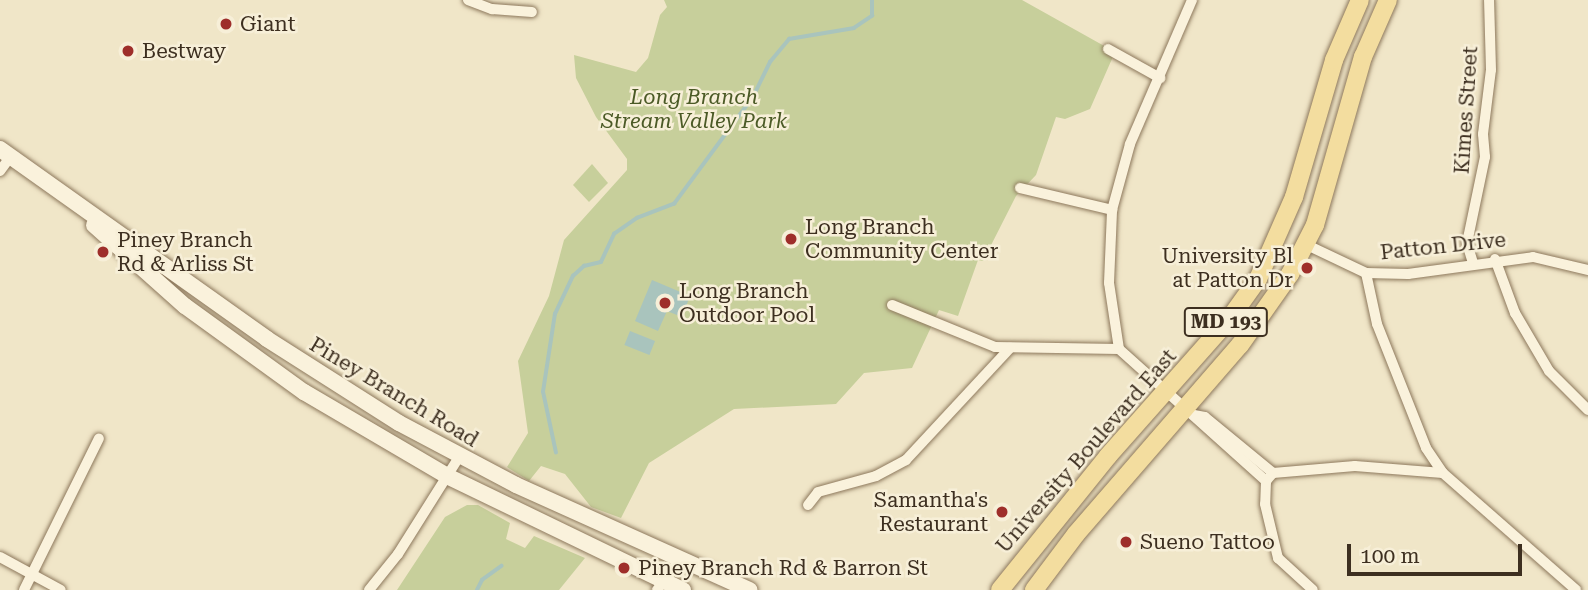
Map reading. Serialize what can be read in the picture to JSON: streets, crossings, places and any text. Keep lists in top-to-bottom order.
{
  "streets": {
    "main road": ["MD 193", "Piney Branch Road", "University Boulevard East"],
    "street": ["Kimes Street", "Patton Drive"]
  },
  "crossings": [
    ["Kimes Street", "Patton Drive"],
    ["Patton Drive", "MD 193"]
  ],
  "parks": ["Long Branch Stream Valley Park"],
  "places": [
    "Giant",
    "Bestway",
    "Long Branch Community Center",
    "Piney Branch Rd & Arliss St",
    "University Bl at Patton Dr",
    "Long Branch Outdoor Pool",
    "Samantha's Restaurant",
    "Sueno Tattoo",
    "Piney Branch Rd & Barron St"
  ],
  "scale_bar": "100 m"
}
